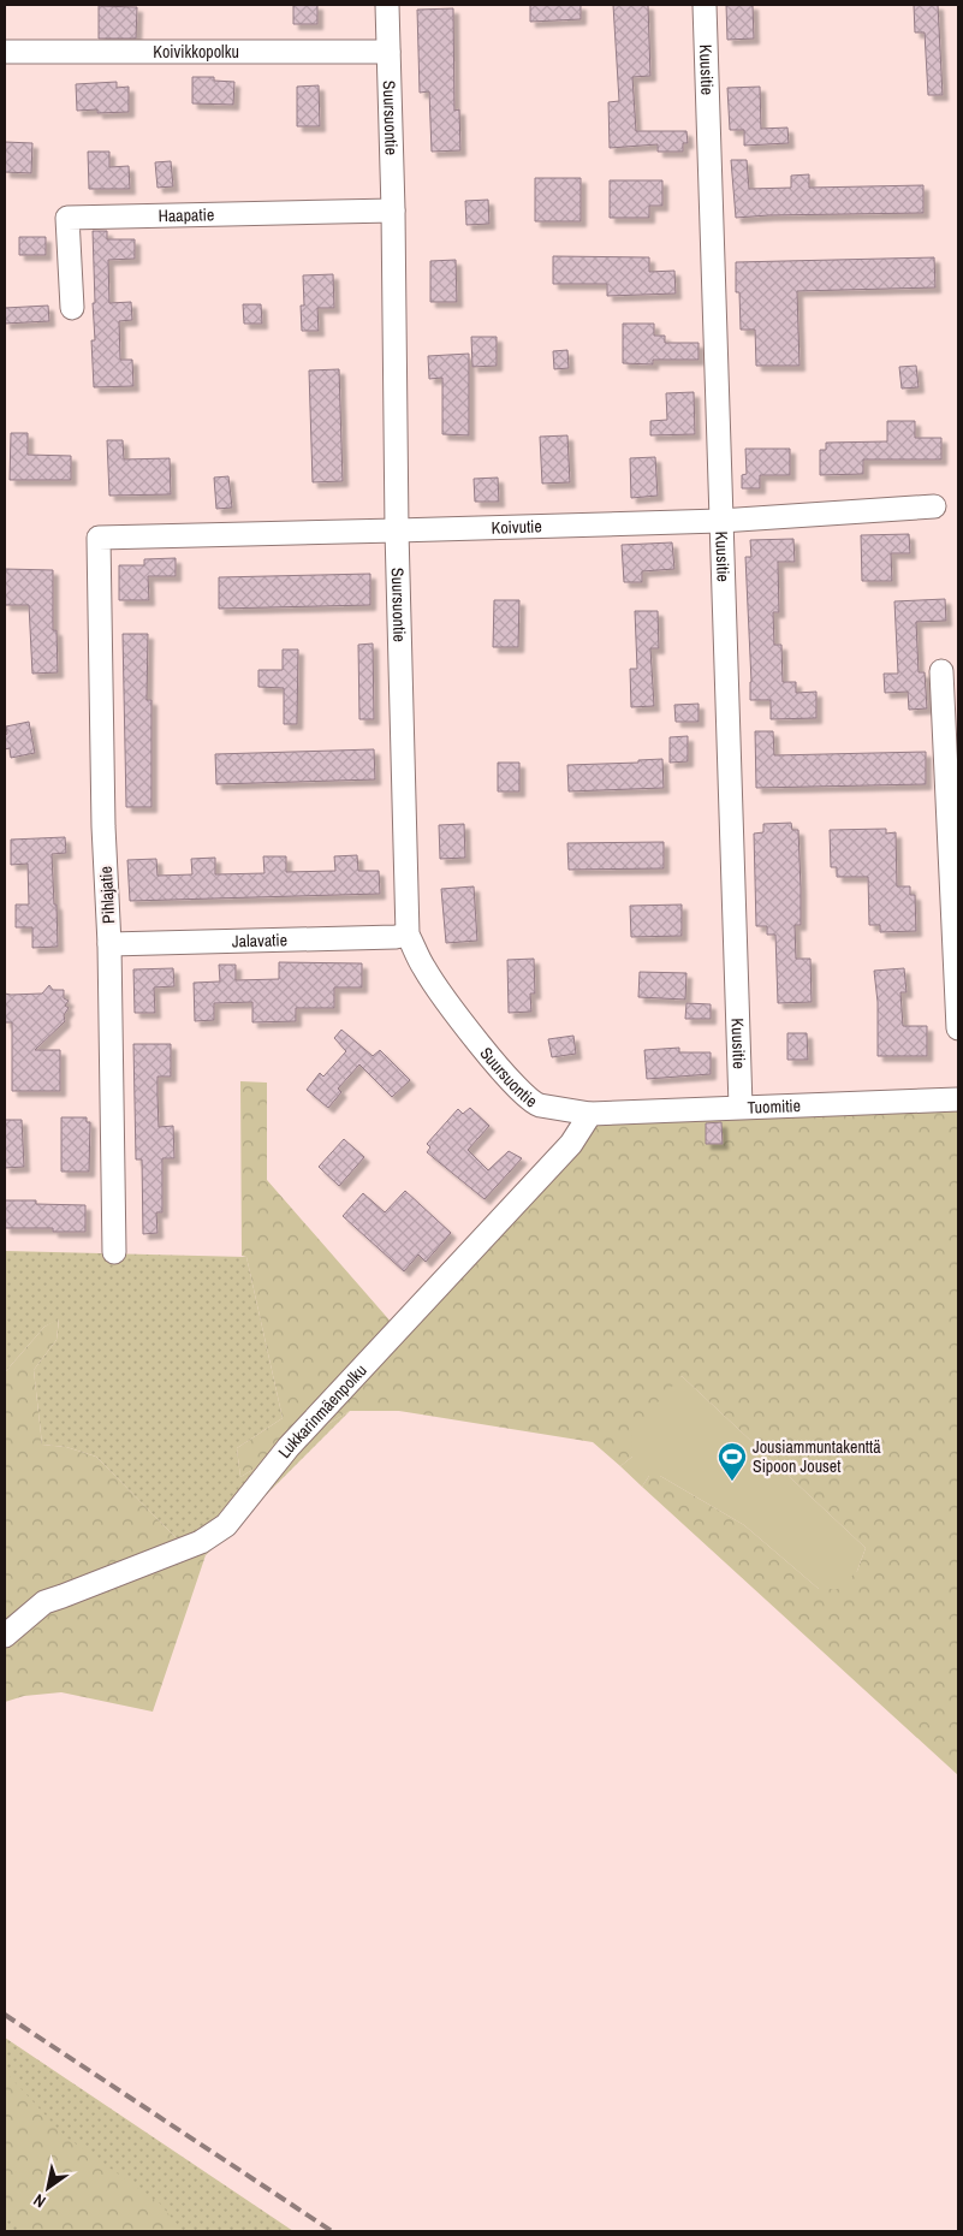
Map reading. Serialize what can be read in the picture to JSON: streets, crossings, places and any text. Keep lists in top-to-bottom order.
{
  "streets": {
    "street": [
      "Koivikkopolku",
      "Kuusitie",
      "Suursuontie",
      "Haapatie",
      "Koivutie",
      "Pihlajatie",
      "Jalavatie",
      "Tuomitie",
      "Lukkarinmäenpolku"
    ]
  },
  "crossings": [
    ["Koivikkopolku", "Suursuontie"],
    ["Kuusitie", "Koivutie"],
    ["Kuusitie", "Tuomitie"],
    ["Suursuontie", "Haapatie"],
    ["Suursuontie", "Koivutie"],
    ["Suursuontie", "Jalavatie"],
    ["Suursuontie", "Tuomitie"],
    ["Suursuontie", "Lukkarinmäenpolku"],
    ["Koivutie", "Pihlajatie"],
    ["Pihlajatie", "Jalavatie"],
    ["Tuomitie", "Lukkarinmäenpolku"]
  ],
  "places": {
    "sports": ["Jousiammuntakenttä Sipoon Jouset"]
  },
  "north": "bottom left"
}
